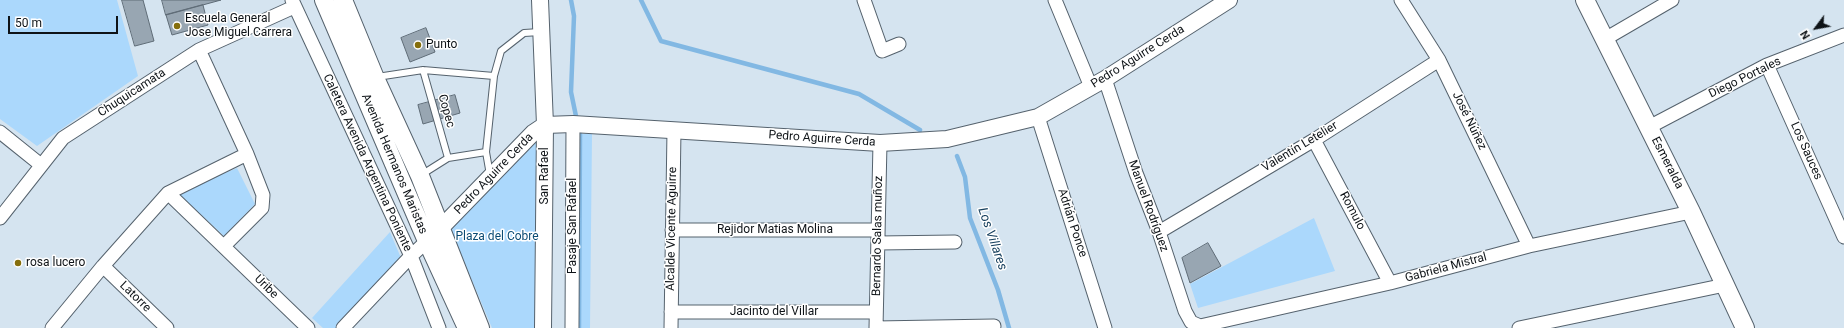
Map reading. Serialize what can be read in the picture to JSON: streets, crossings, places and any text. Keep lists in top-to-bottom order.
{
  "streets": {
    "main road": ["Esmeralda", "Avenida Hermanos Maristas"],
    "street": [
      "Pedro Aguirre Cerda",
      "Diego Portales",
      "Chuquicamata",
      "José Núñez",
      "Valentín Letelier",
      "Los Sauces",
      "Caletera Avenida Argentina Poniente",
      "San Rafael",
      "Manuel Rodríguez",
      "Romulo",
      "Adrián Ponce",
      "Pasaje San Rafael",
      "Alcalde Vicente Aguirre",
      "Rejidor Matias Molina",
      "Bernardo Salas muñoz",
      "Gabriela Mistral",
      "Uribe",
      "Latorre",
      "Jacinto del Villar"
    ],
    "lane": ["Copec"]
  },
  "crossings": [
    ["Pedro Aguirre Cerda", "Avenida Hermanos Maristas"],
    ["Pedro Aguirre Cerda", "San Rafael"],
    ["Pedro Aguirre Cerda", "Manuel Rodríguez"],
    ["Pedro Aguirre Cerda", "Adrián Ponce"],
    ["Pedro Aguirre Cerda", "Pasaje San Rafael"],
    ["Pedro Aguirre Cerda", "Alcalde Vicente Aguirre"],
    ["Pedro Aguirre Cerda", "Bernardo Salas muñoz"],
    ["Diego Portales", "Los Sauces"],
    ["Diego Portales", "Esmeralda"],
    ["Chuquicamata", "Caletera Avenida Argentina Poniente"],
    ["José Núñez", "Valentín Letelier"],
    ["José Núñez", "Gabriela Mistral"],
    ["Valentín Letelier", "Manuel Rodríguez"],
    ["Valentín Letelier", "Romulo"],
    ["Esmeralda", "Gabriela Mistral"],
    ["Manuel Rodríguez", "Gabriela Mistral"],
    ["Romulo", "Gabriela Mistral"],
    ["Alcalde Vicente Aguirre", "Rejidor Matias Molina"],
    ["Alcalde Vicente Aguirre", "Jacinto del Villar"],
    ["Rejidor Matias Molina", "Bernardo Salas muñoz"],
    ["Bernardo Salas muñoz", "Jacinto del Villar"]
  ],
  "water": ["Los Villares"],
  "parks": ["Plaza del Cobre"],
  "places": ["Escuela General Jose Miguel Carrera", "Punto", "rosa lucero"],
  "scale_bar": "50 m",
  "north": "bottom left"
}
